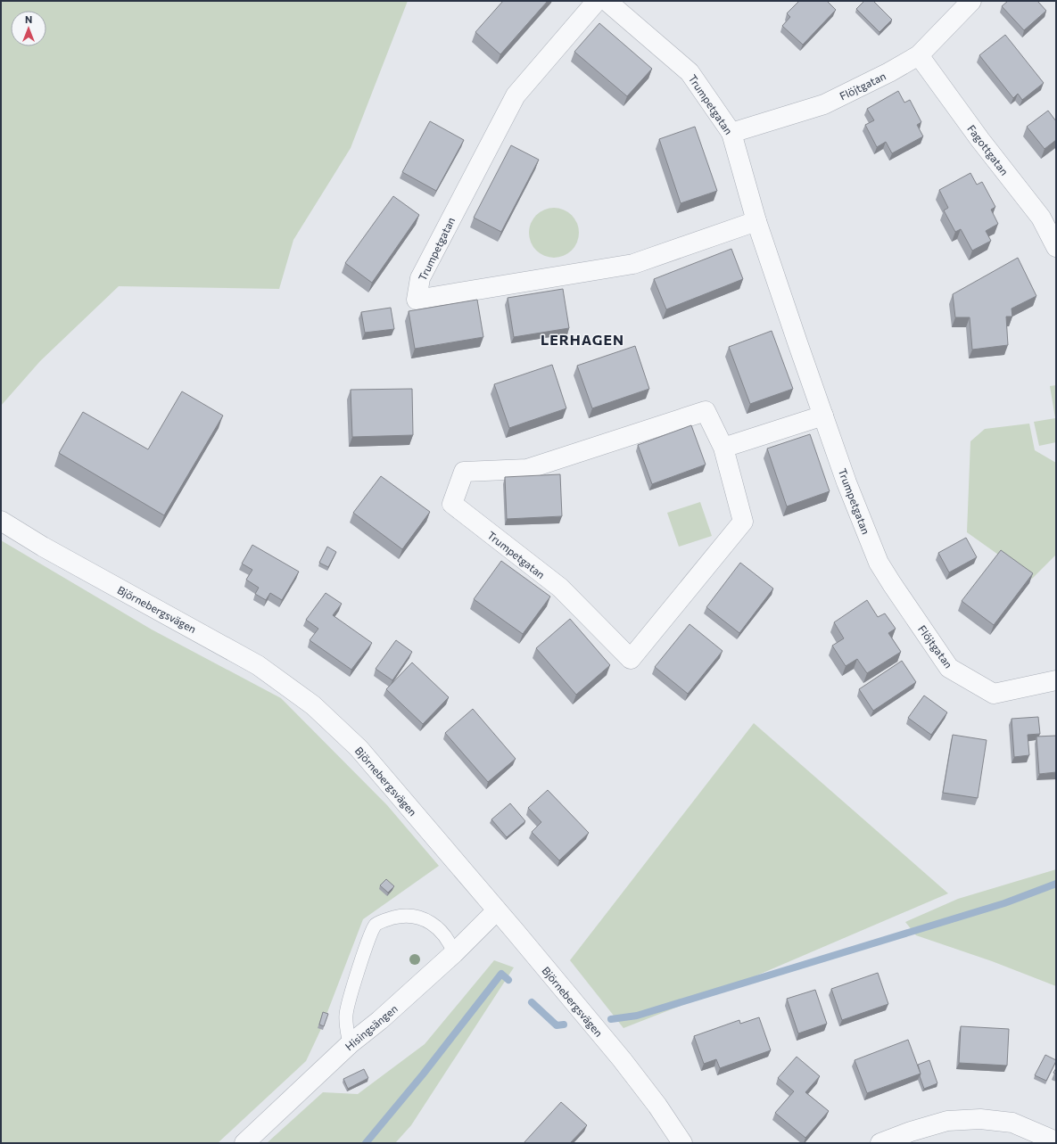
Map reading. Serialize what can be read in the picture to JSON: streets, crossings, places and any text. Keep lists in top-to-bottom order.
{
  "streets": {
    "street": [
      "Flöjtgatan",
      "Trumpetgatan",
      "Fagottgatan",
      "Björnebergsvägen",
      "Hisingsängen"
    ]
  },
  "crossings": [
    ["Flöjtgatan", "Trumpetgatan"],
    ["Flöjtgatan", "Fagottgatan"],
    ["Björnebergsvägen", "Hisingsängen"]
  ],
  "districts": ["LERHAGEN"],
  "north": "top"
}
